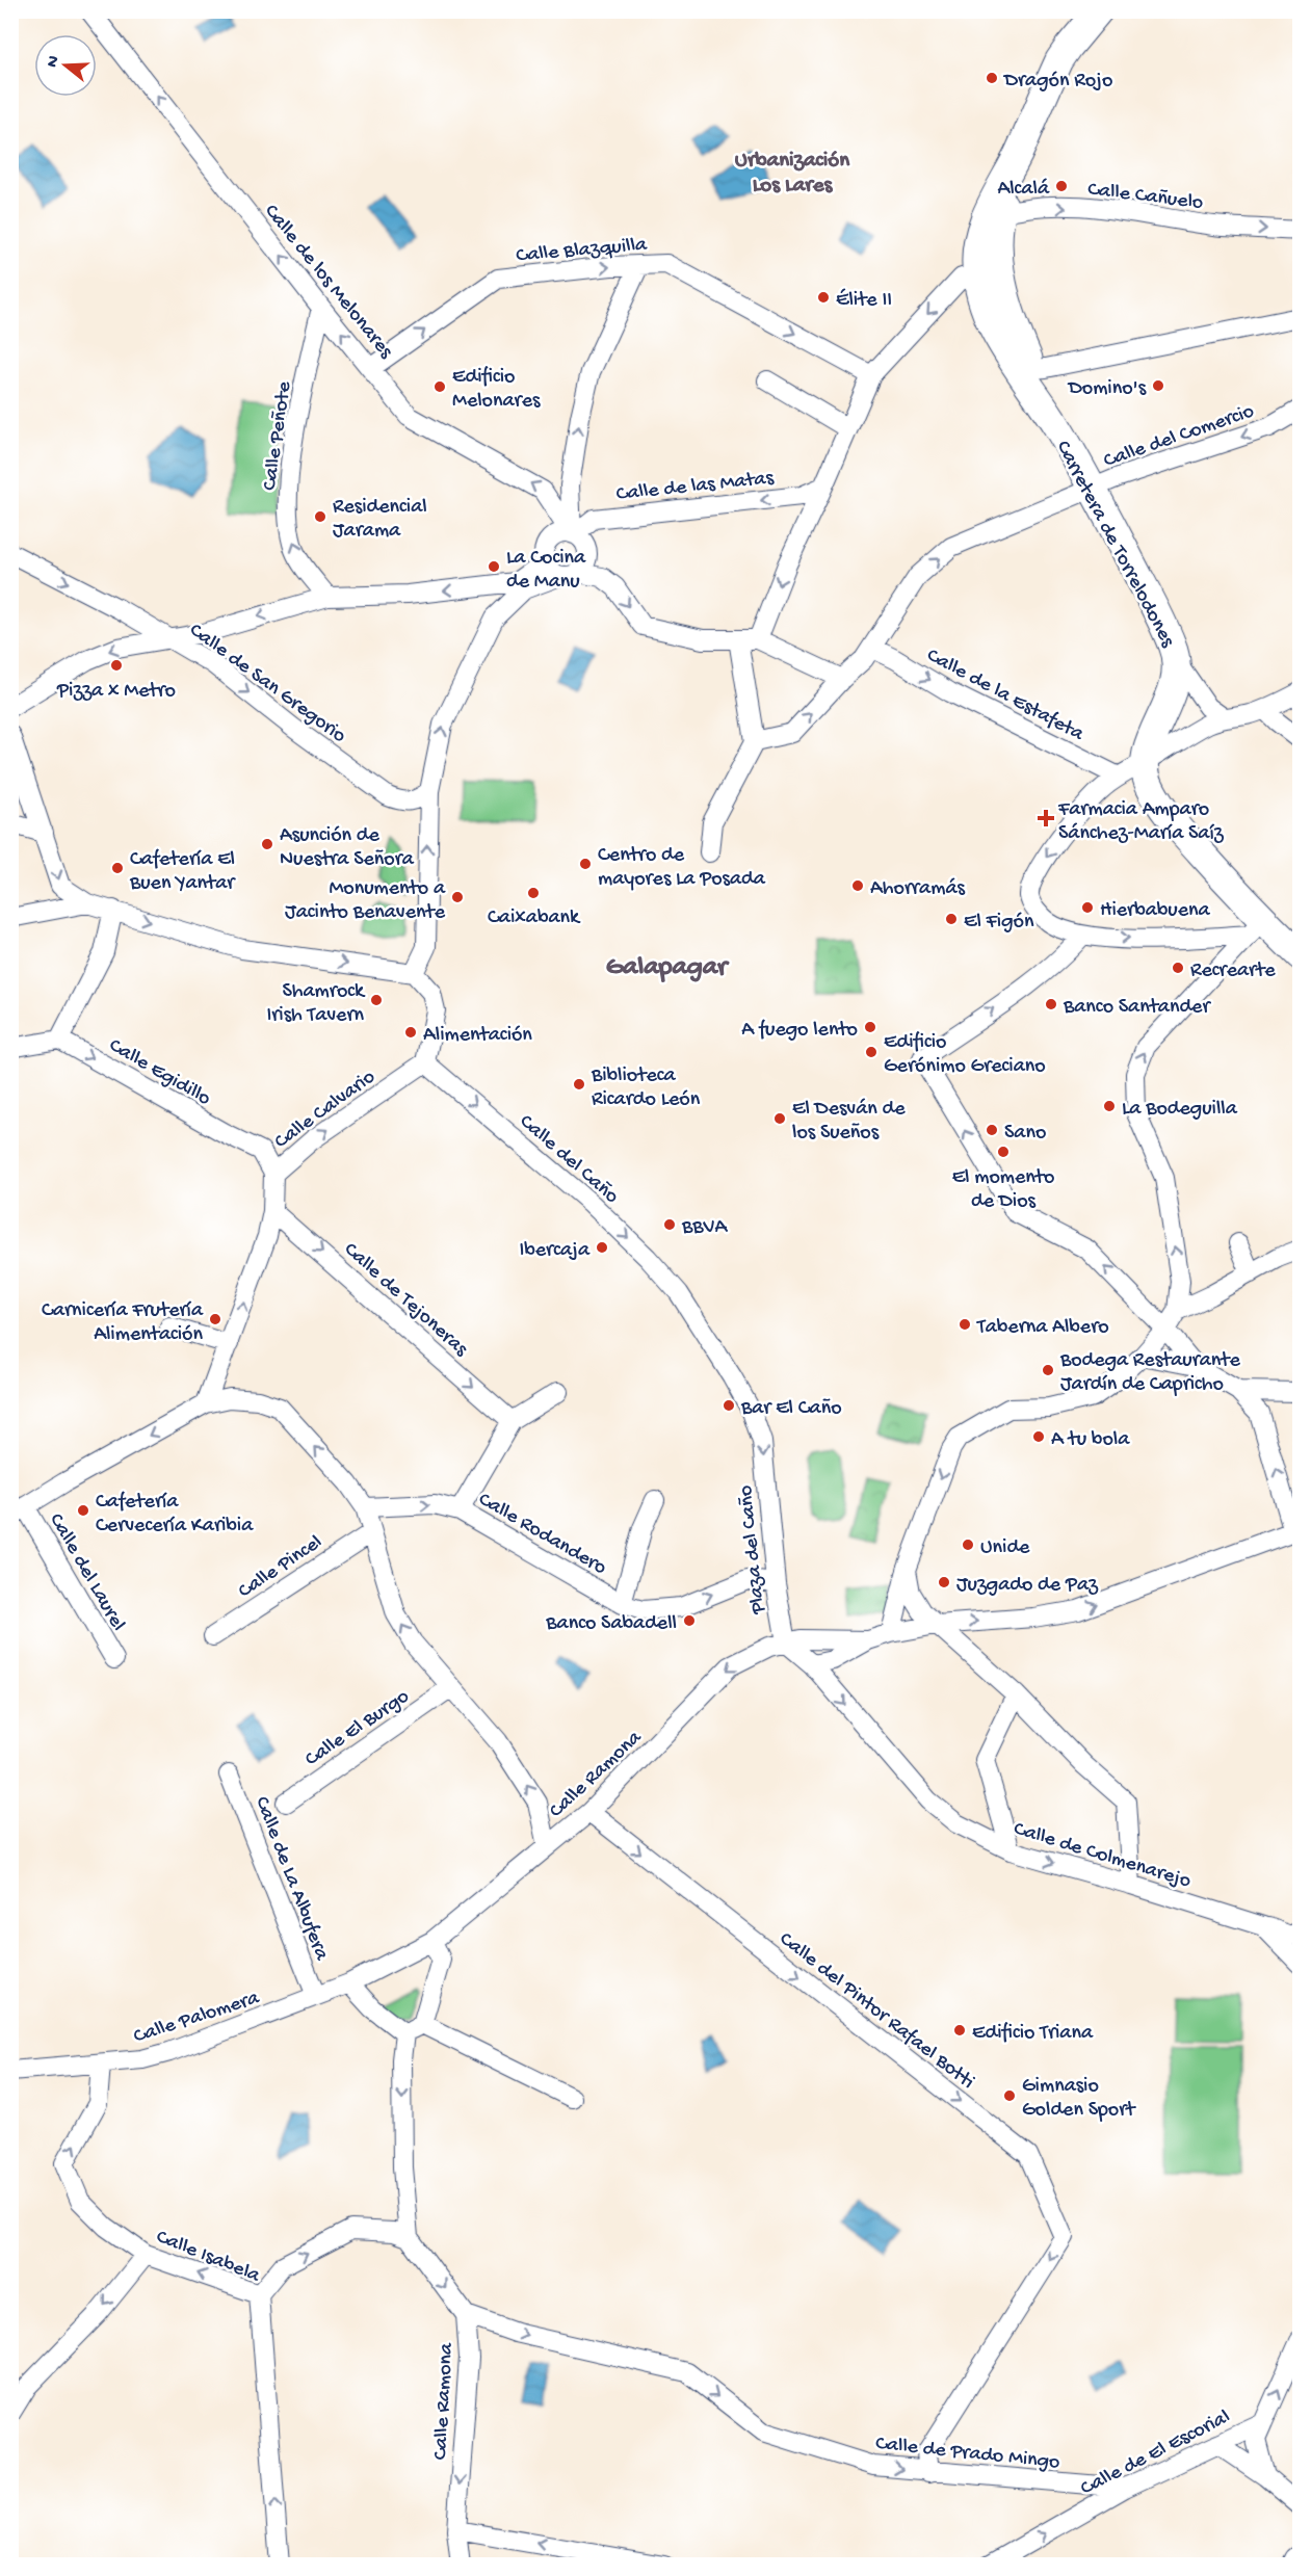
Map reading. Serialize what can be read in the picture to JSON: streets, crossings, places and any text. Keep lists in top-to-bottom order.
{
  "streets": {
    "main road": ["Carretera de Torrelodones"],
    "street": [
      "Calle Cañuelo",
      "Calle Blazquilla",
      "Calle de los Melonares",
      "Calle del Comercio",
      "Calle Peñote",
      "Calle de las Matas",
      "Calle de San Gregorio",
      "Calle de la Estafeta",
      "Calle Egidillo",
      "Calle Calvario",
      "Calle del Caño",
      "Calle de Tejoneras",
      "Calle Rodandero",
      "Plaza del Caño",
      "Calle Pincel",
      "Calle del Laurel",
      "Calle El Burgo",
      "Calle Ramona",
      "Calle de Colmenarejo",
      "Calle de La Albufera",
      "Calle del Pintor Rafael Botti",
      "Calle Palomera",
      "Calle Isabela",
      "Calle de Prado Mingo",
      "Calle de El Escorial"
    ]
  },
  "crossings": [
    ["Calle Cañuelo", "Carretera de Torrelodones"],
    ["Calle Blazquilla", "Calle de los Melonares"],
    ["Calle de los Melonares", "Calle Peñote"],
    ["Calle de los Melonares", "Calle de las Matas"],
    ["Calle del Comercio", "Carretera de Torrelodones"],
    ["Calle del Comercio", "Calle de la Estafeta"],
    ["Calle Egidillo", "Calle Calvario"],
    ["Calle Calvario", "Calle del Caño"],
    ["Calle Calvario", "Calle de Tejoneras"],
    ["Calle del Caño", "Plaza del Caño"],
    ["Calle Rodandero", "Plaza del Caño"],
    ["Plaza del Caño", "Calle Ramona"],
    ["Plaza del Caño", "Calle de Colmenarejo"],
    ["Calle Ramona", "Calle de Colmenarejo"],
    ["Calle Ramona", "Calle de La Albufera"],
    ["Calle Ramona", "Calle del Pintor Rafael Botti"],
    ["Calle Ramona", "Calle Palomera"],
    ["Calle Ramona", "Calle de Prado Mingo"],
    ["Calle de La Albufera", "Calle Palomera"],
    ["Calle del Pintor Rafael Botti", "Calle de Prado Mingo"],
    ["Calle Palomera", "Calle Isabela"],
    ["Calle de Prado Mingo", "Calle de El Escorial"]
  ],
  "one_way": [
    "Calle Blazquilla",
    "Calle de los Melonares",
    "Calle Peñote",
    "Calle de las Matas",
    "Calle de San Gregorio",
    "Calle de la Estafeta",
    "Calle Calvario",
    "Calle del Caño",
    "Calle Rodandero",
    "Plaza del Caño",
    "Calle Ramona",
    "Calle de Colmenarejo",
    "Calle del Pintor Rafael Botti",
    "Calle Isabela",
    "Calle de Prado Mingo",
    "Calle de El Escorial"
  ],
  "districts": ["Urbanización Los Lares", "Galapagar"],
  "places": {
    "other": [
      "Dragón Rojo",
      "Alcalá",
      "Élite II",
      "Domino's",
      "Edificio Melonares",
      "Residencial Jarama",
      "La Cocina de Manu",
      "Pizza x Metro",
      "Asunción de Nuestra Señora",
      "Centro de mayores La Posada",
      "Cafetería El Buen Yantar",
      "Ahorramás",
      "Caixabank",
      "Monumento a Jacinto Benavente",
      "Hierbabuena",
      "El Figón",
      "Recrearte",
      "Shamrock Irish Tavern",
      "Banco Santander",
      "A fuego lento",
      "Alimentación",
      "Edificio Gerónimo Greciano",
      "Biblioteca Ricardo León",
      "La Bodeguilla",
      "El Desván de los Sueños",
      "Sano",
      "El momento de Dios",
      "BBVA",
      "Ibercaja",
      "Carnicería Frutería Alimentación",
      "Taberna Albero",
      "Bodega Restaurante Jardín de Capricho",
      "Bar El Caño",
      "A tu bola",
      "Cafetería Cervecería Karibia",
      "Unide",
      "Juzgado de Paz",
      "Banco Sabadell",
      "Edificio Triana",
      "Gimnasio Golden Sport"
    ],
    "health": ["Farmacia Amparo Sánchez-María Saíz"]
  },
  "north": "left"
}
